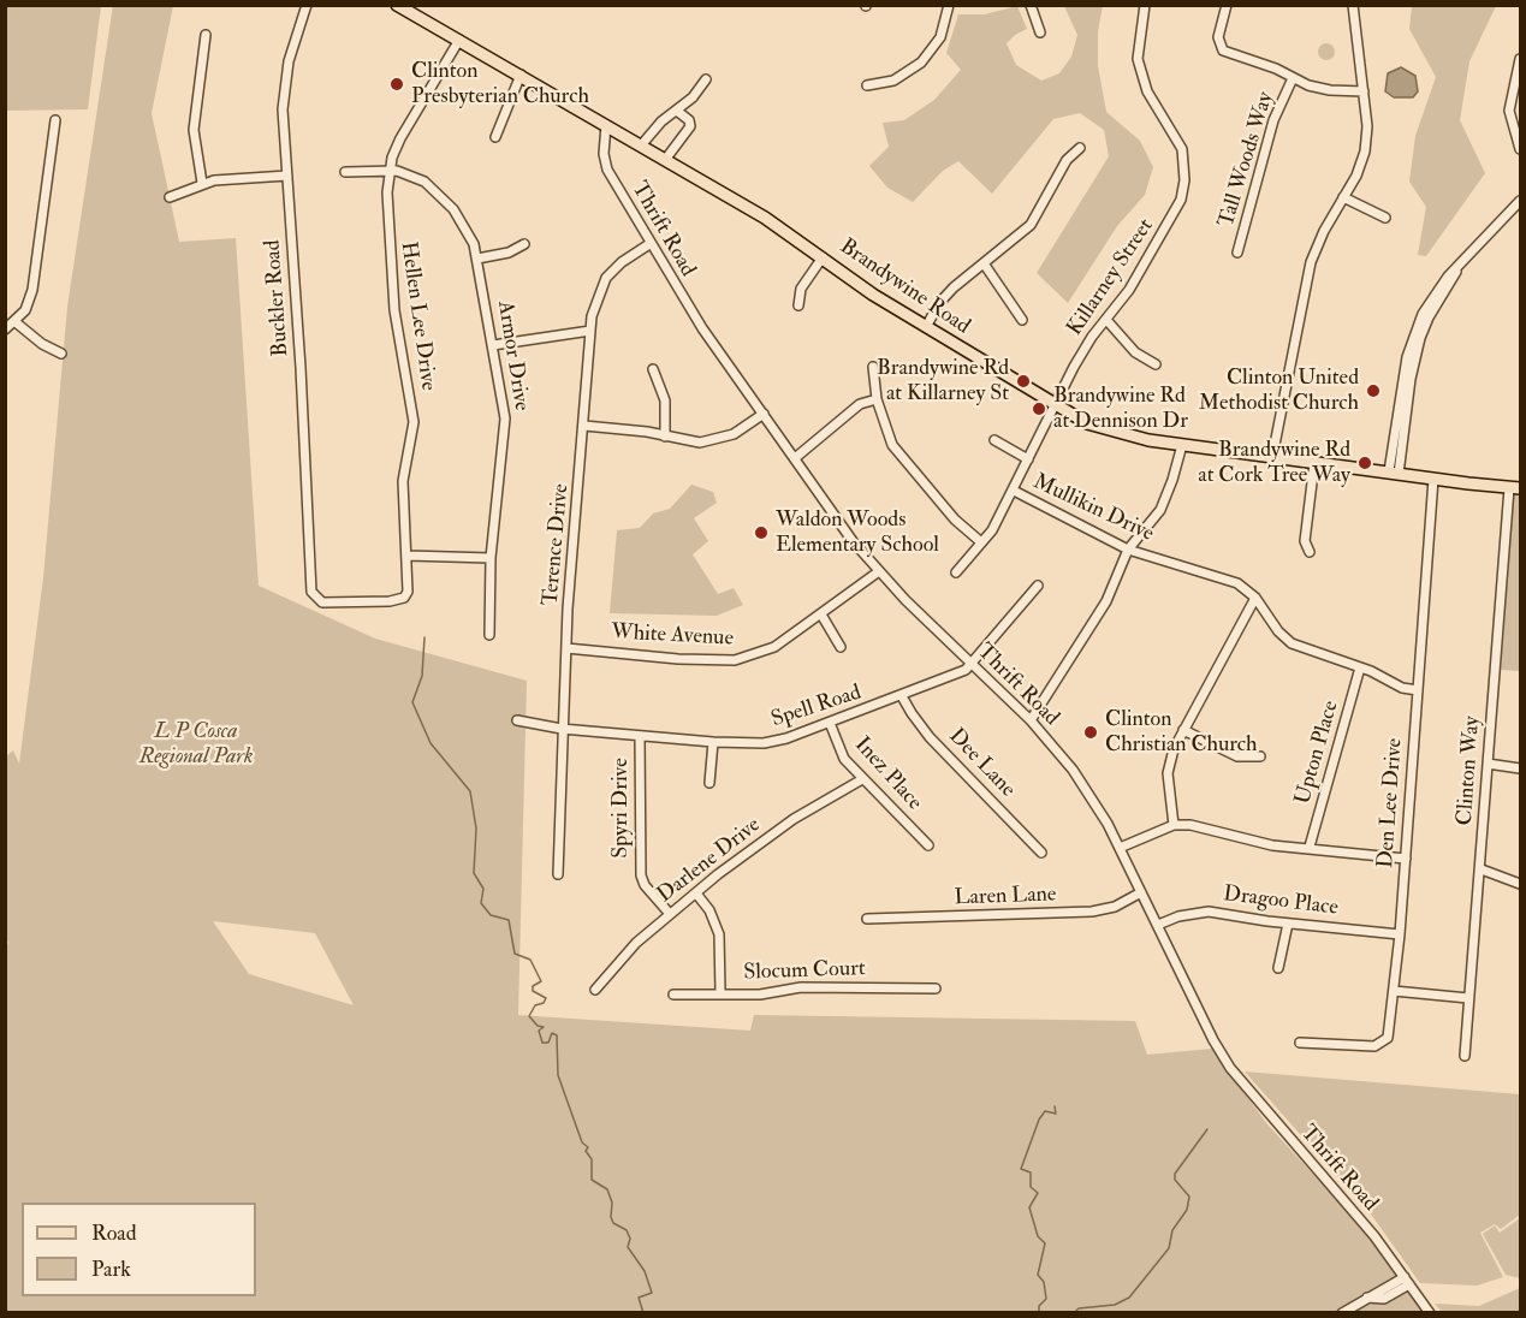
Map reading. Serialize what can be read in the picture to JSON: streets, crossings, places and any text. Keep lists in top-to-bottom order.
{
  "streets": {
    "main road": ["Brandywine Road"],
    "street": [
      "Tall Woods Way",
      "Thrift Road",
      "Killarney Street",
      "Buckler Road",
      "Hellen Lee Drive",
      "Armor Drive",
      "Mullikin Drive",
      "Terence Drive",
      "White Avenue",
      "Spell Road",
      "Upton Place",
      "Dee Lane",
      "Clinton Way",
      "Inez Place",
      "Den Lee Drive",
      "Spyri Drive",
      "Darlene Drive",
      "Laren Lane",
      "Dragoo Place",
      "Slocum Court"
    ]
  },
  "crossings": [
    ["Thrift Road", "Brandywine Road"],
    ["Thrift Road", "Terence Drive"],
    ["Thrift Road", "White Avenue"],
    ["Thrift Road", "Spell Road"],
    ["Thrift Road", "Laren Lane"],
    ["Thrift Road", "Dragoo Place"],
    ["Killarney Street", "Brandywine Road"],
    ["Killarney Street", "Mullikin Drive"],
    ["Brandywine Road", "Hellen Lee Drive"],
    ["Brandywine Road", "Clinton Way"],
    ["Brandywine Road", "Den Lee Drive"],
    ["Buckler Road", "Hellen Lee Drive"],
    ["Hellen Lee Drive", "Armor Drive"],
    ["Mullikin Drive", "Upton Place"],
    ["Mullikin Drive", "Den Lee Drive"],
    ["Terence Drive", "White Avenue"],
    ["Terence Drive", "Spell Road"],
    ["Spell Road", "Dee Lane"],
    ["Spell Road", "Inez Place"],
    ["Spell Road", "Spyri Drive"],
    ["Inez Place", "Darlene Drive"],
    ["Den Lee Drive", "Dragoo Place"],
    ["Spyri Drive", "Darlene Drive"]
  ],
  "parks": ["L P Cosca Regional Park"],
  "places": [
    "Clinton Presbyterian Church",
    "Brandywine Rd at Killarney St",
    "Clinton United Methodist Church",
    "Brandywine Rd at Dennison Dr",
    "Brandywine Rd at Cork Tree Way",
    "Waldon Woods Elementary School",
    "Clinton Christian Church"
  ],
  "legend": ["Road", "Park"]
}
